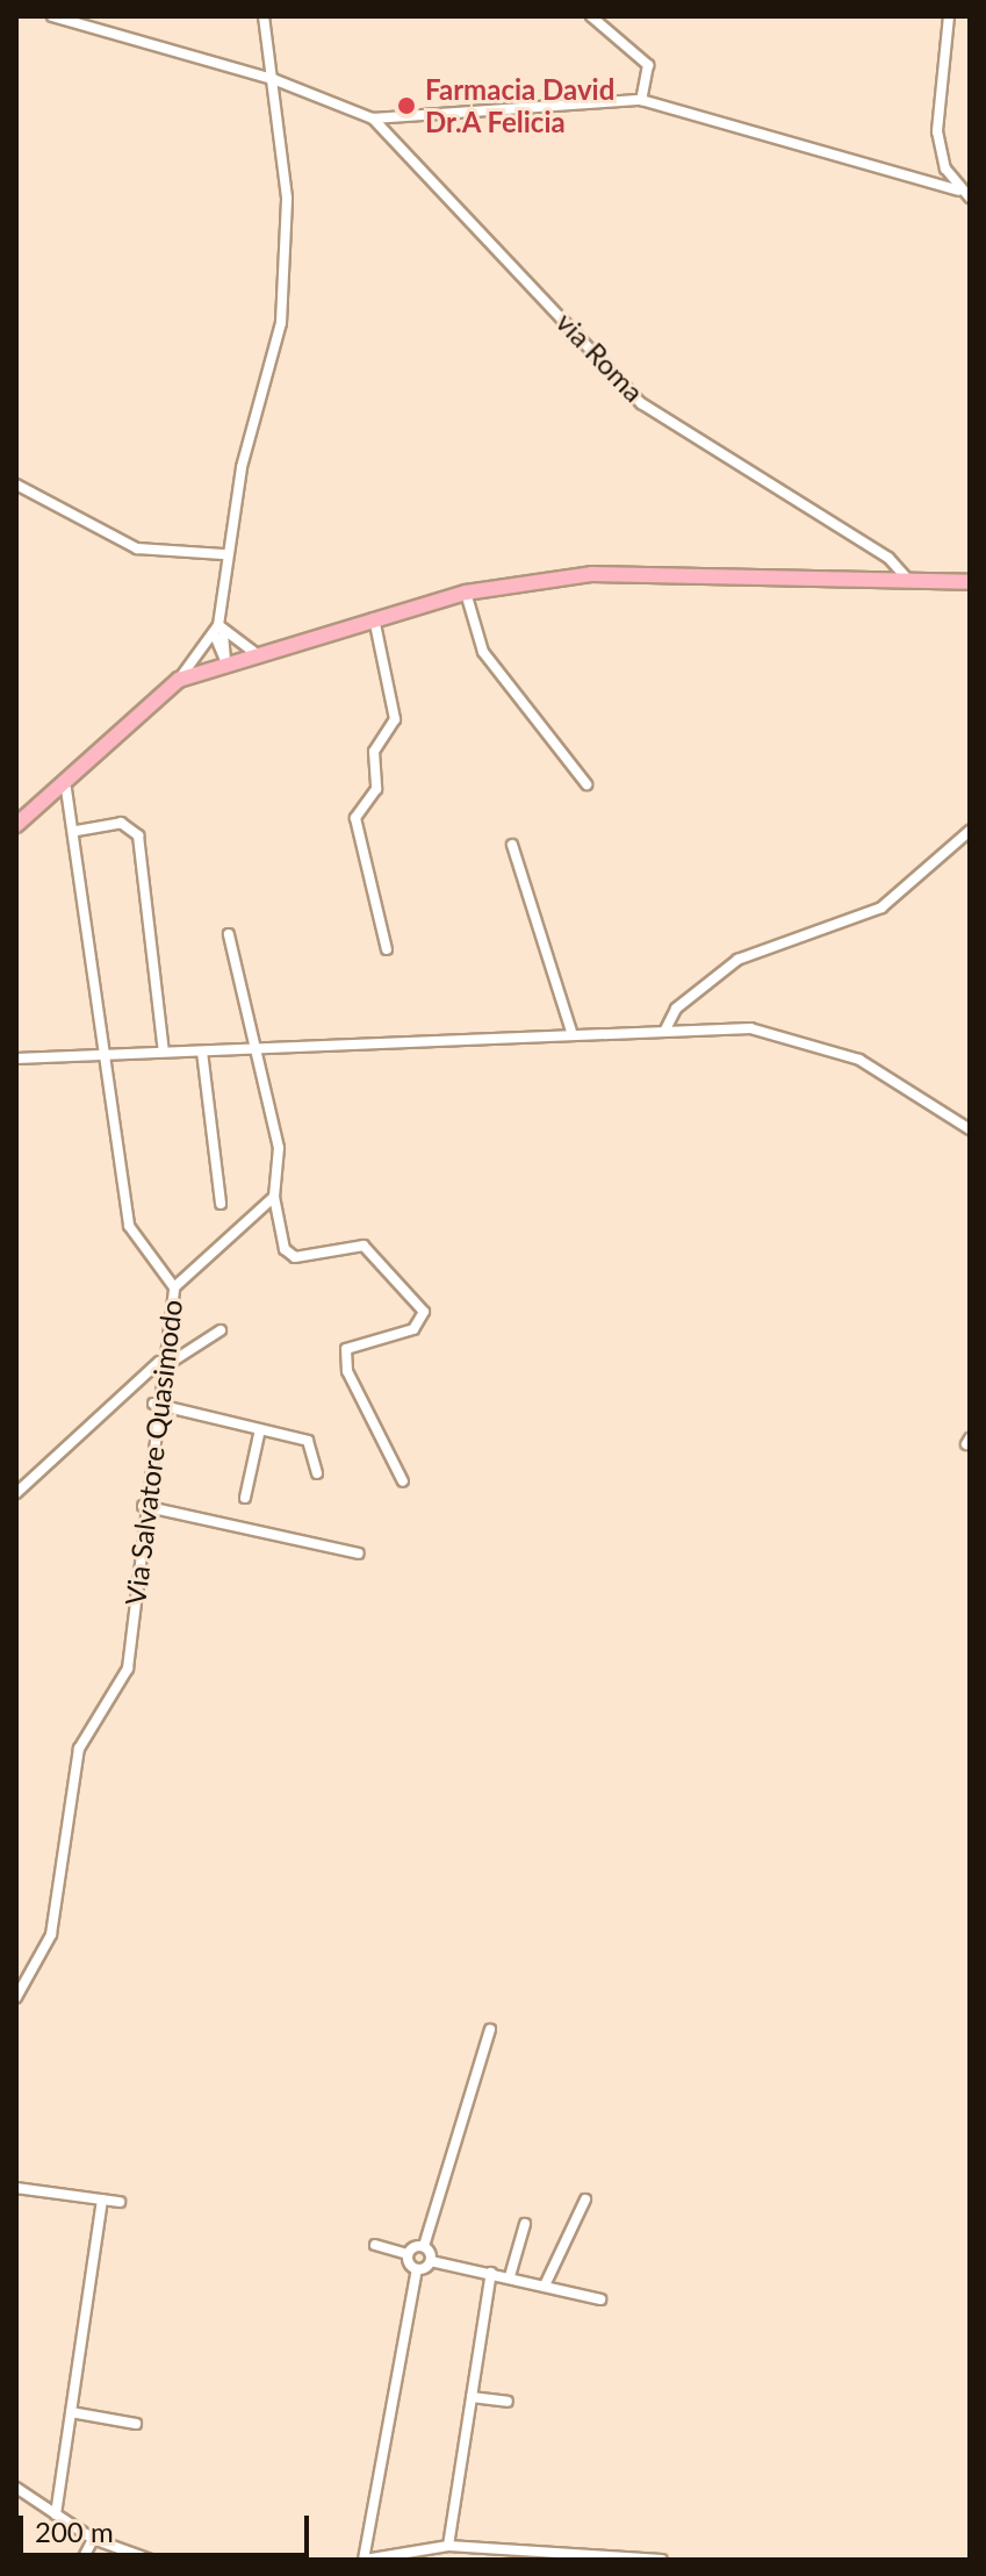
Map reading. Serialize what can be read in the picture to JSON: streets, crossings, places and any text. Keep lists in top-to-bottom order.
{
  "streets": {
    "street": ["via Roma", "Via Salvatore Quasimodo"]
  },
  "places": ["Farmacia David Dr.A Felicia"],
  "scale_bar": "200 m"
}
